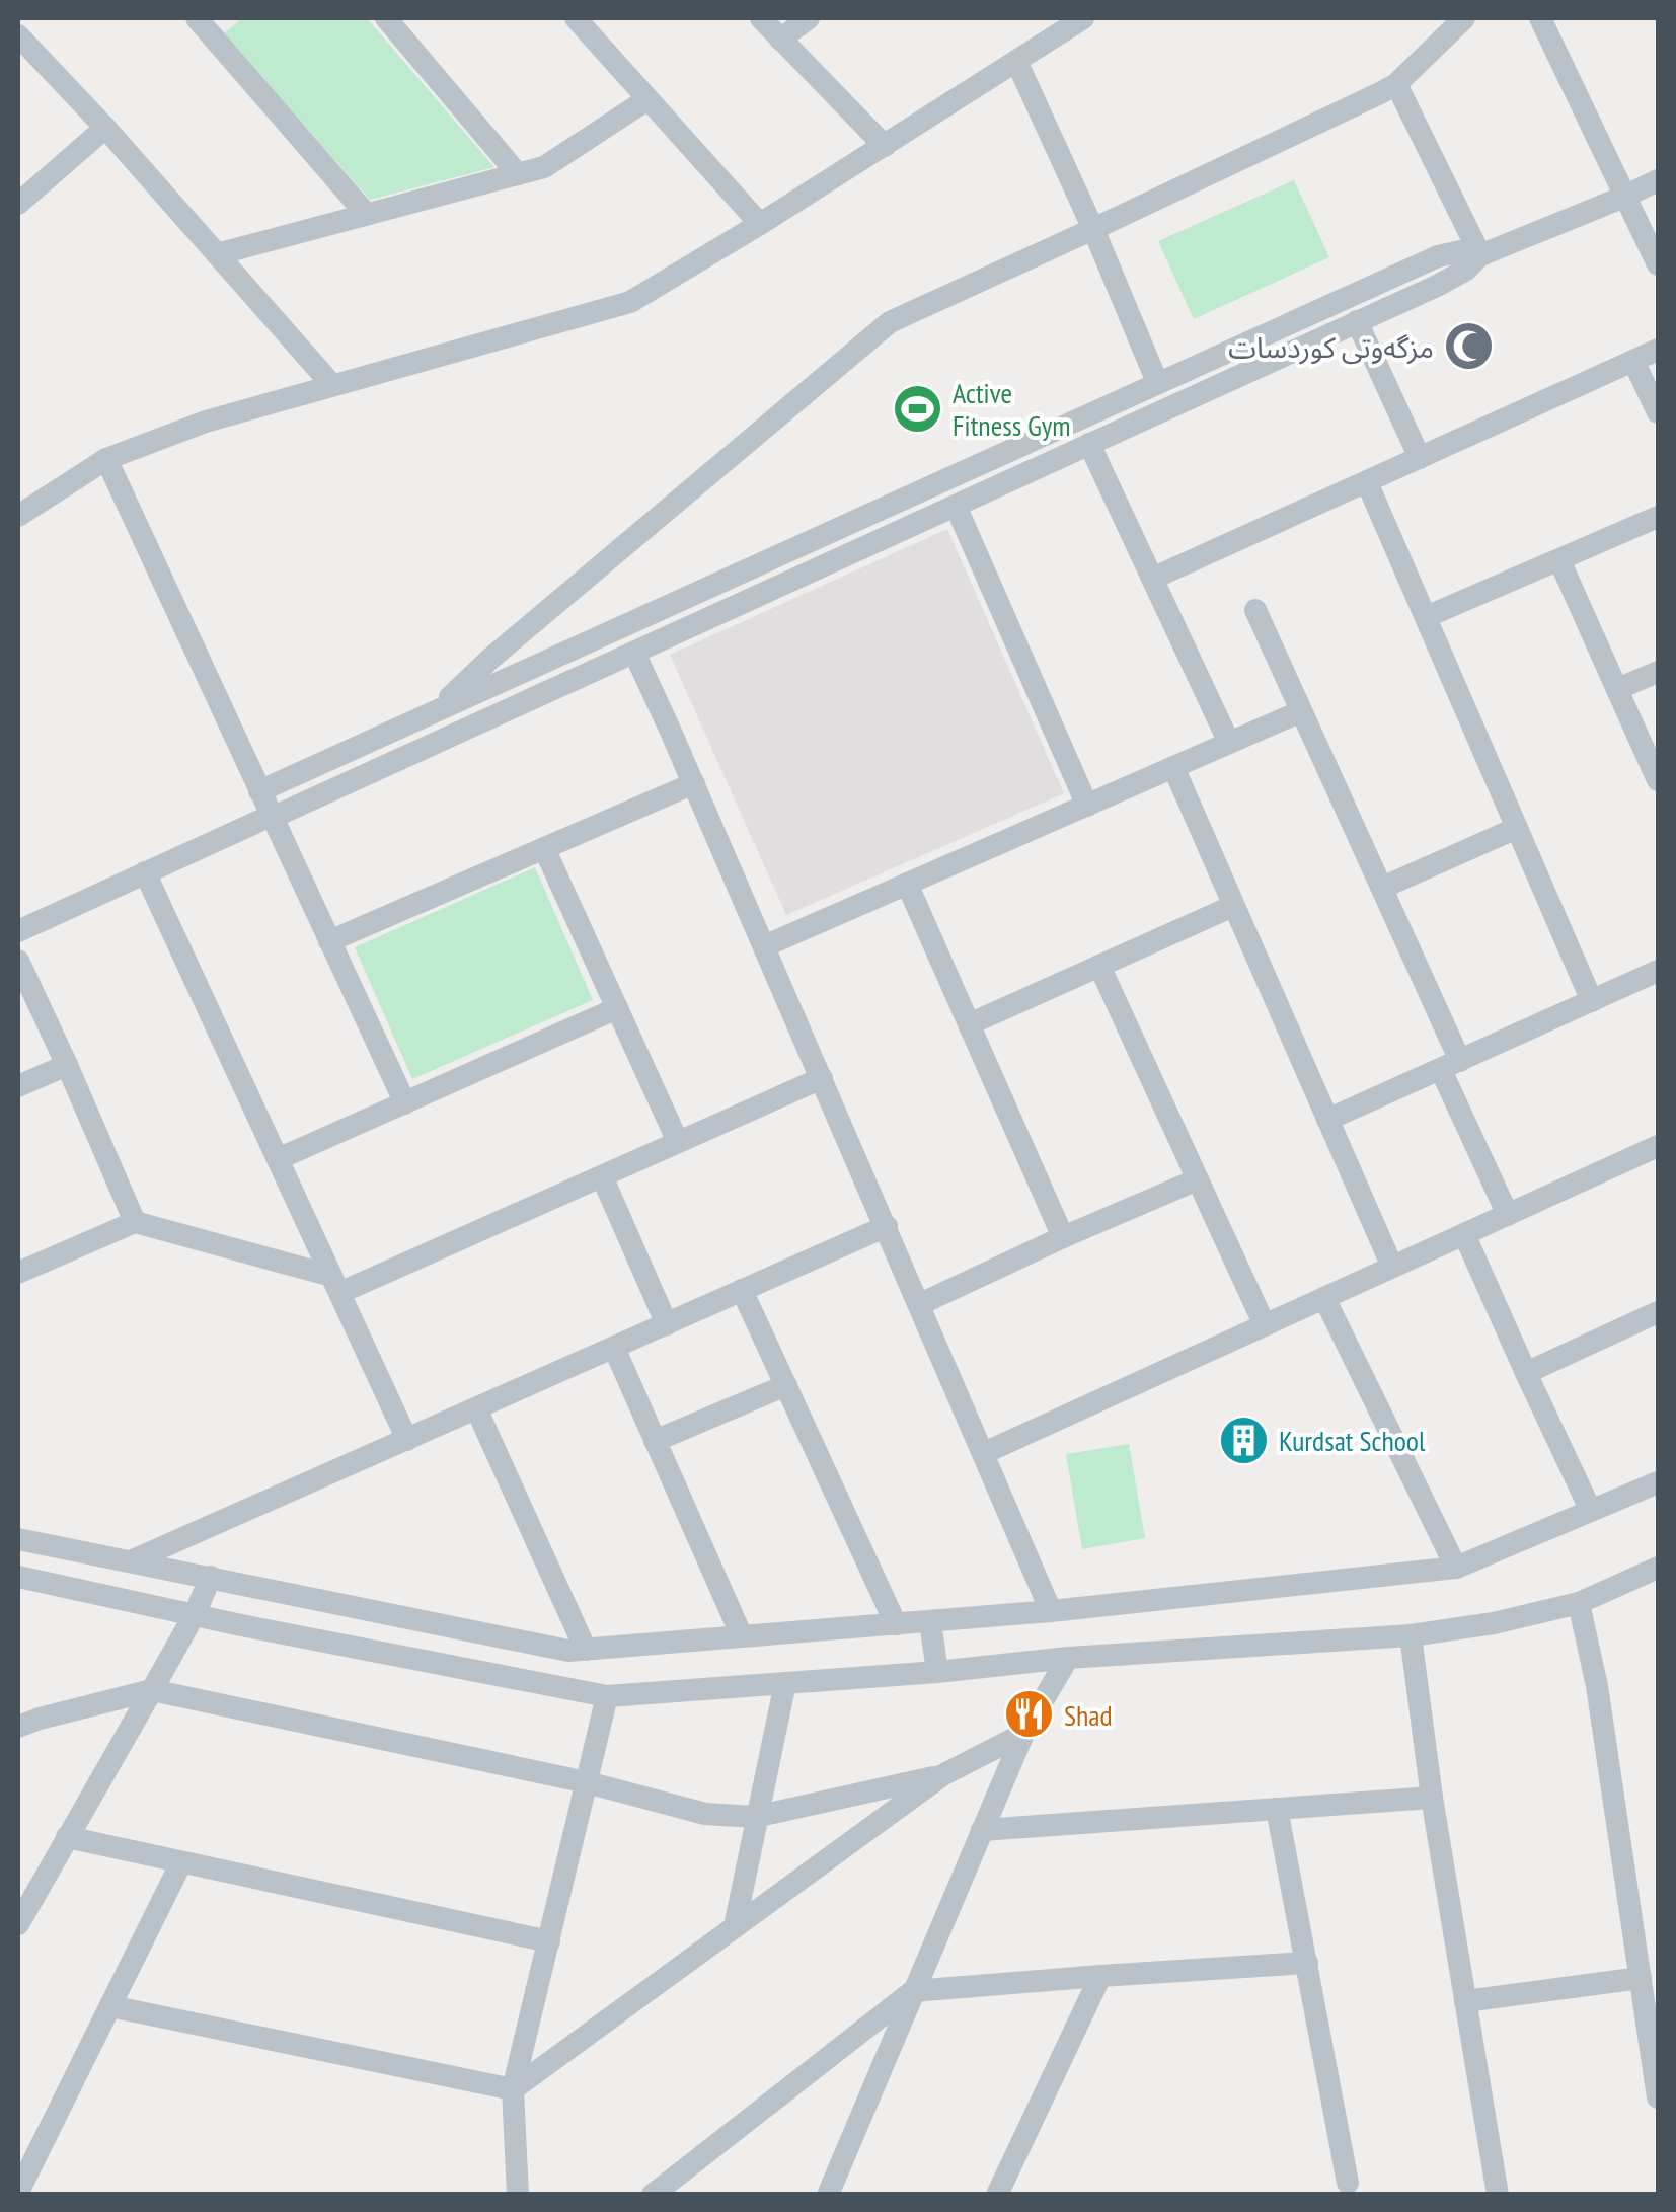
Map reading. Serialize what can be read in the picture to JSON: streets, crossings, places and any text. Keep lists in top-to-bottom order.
{
  "places": {
    "mosque": ["مزگەوتی كوردسات"],
    "sports": ["Active Fitness Gym"],
    "building": ["Kurdsat School"],
    "restaurant": ["Shad"]
  }
}
